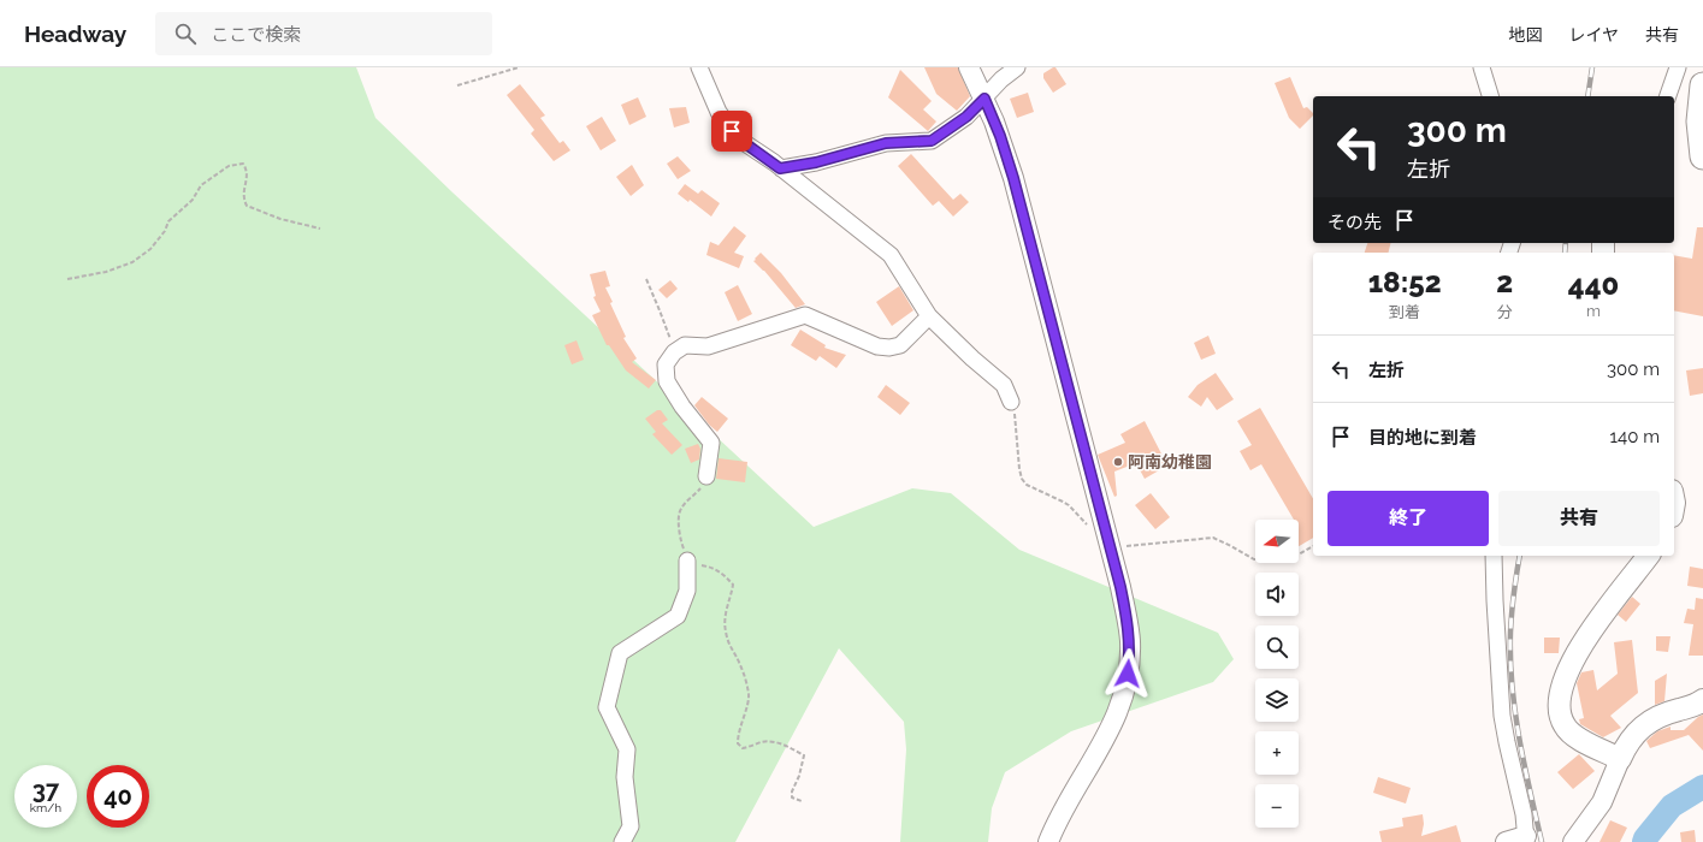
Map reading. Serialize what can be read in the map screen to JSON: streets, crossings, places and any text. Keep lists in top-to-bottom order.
{
  "places": ["阿南幼稚園"],
  "north": "left",
  "page": {
    "header": "Headway",
    "search": "ここで検索",
    "nav": ["地図", "レイヤ", "共有"],
    "turn": ["300 m", "左折"],
    "then": "その先",
    "eta": [
      "18:52",
      "到着",
      "2",
      "分",
      "440",
      "m"
    ],
    "list": [
      {
        "name": "左折",
        "value": "300 m"
      },
      {
        "name": "目的地に到着",
        "value": "140 m"
      }
    ],
    "buttons": ["終了", "共有"],
    "map_buttons": ["+", "−"],
    "speed": "37 km/h",
    "limit": "40"
  }
}
